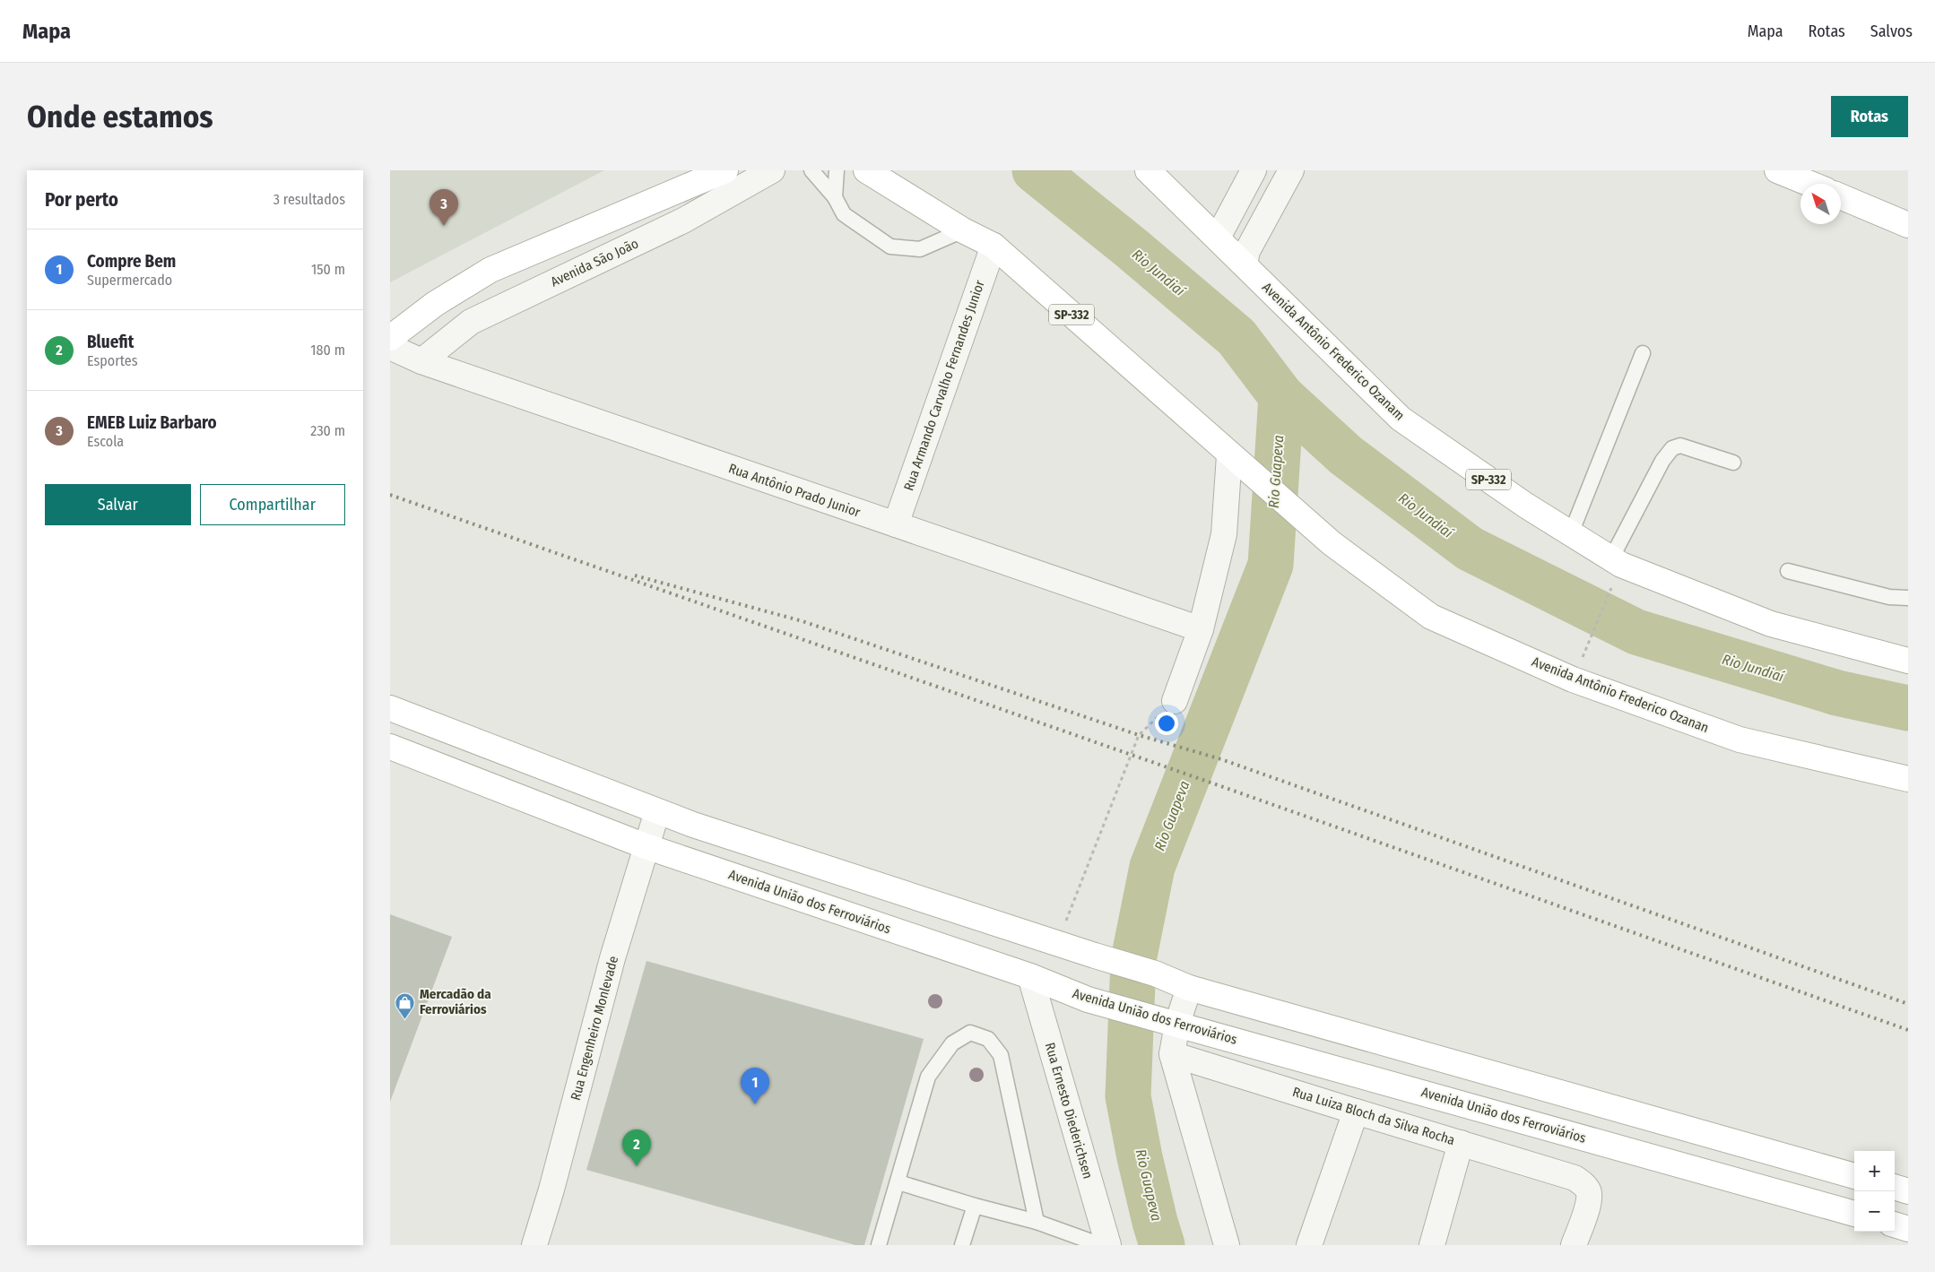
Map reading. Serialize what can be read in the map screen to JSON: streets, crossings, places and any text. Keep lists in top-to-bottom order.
{
  "streets": {
    "main road": [
      "SP-332",
      "Avenida Antônio Frederico Ozanam",
      "Avenida Antônio Frederico Ozanan",
      "Avenida União dos Ferroviários"
    ],
    "street": [
      "Avenida São João",
      "Rua Armando Carvalho Fernandes Junior",
      "Rua Antônio Prado Junior",
      "Rua Engenheiro Monlevade",
      "Rua Ernesto Diederichsen",
      "Rua Luiza Bloch da Silva Rocha"
    ]
  },
  "crossings": [
    ["Avenida São João", "Rua Antônio Prado Junior"],
    ["SP-332", "Rua Armando Carvalho Fernandes Junior"],
    ["SP-332", "Avenida Antônio Frederico Ozanan"],
    ["Rua Armando Carvalho Fernandes Junior", "Rua Antônio Prado Junior"],
    ["Avenida União dos Ferroviários", "Rua Engenheiro Monlevade"],
    ["Avenida União dos Ferroviários", "Rua Ernesto Diederichsen"]
  ],
  "water": ["Rio Jundiaí", "Rio Guapeva"],
  "places": {
    "shop": ["Mercadão da Ferroviários"]
  },
  "north": "top left",
  "page": {
    "header": "Mapa",
    "nav": ["Mapa", "Rotas", "Salvos"],
    "buttons": [
      "Rotas",
      ["Salvar", "Compartilhar"]
    ],
    "title": "Onde estamos",
    "heading": ["Por perto", "3 resultados"],
    "pins": ["3", "1", "2"],
    "list": [
      {
        "mark": "1",
        "name": "Compre Bem",
        "note": "Supermercado",
        "value": "150 m"
      },
      {
        "mark": "2",
        "name": "Bluefit",
        "note": "Esportes",
        "value": "180 m"
      },
      {
        "mark": "3",
        "name": "EMEB Luiz Barbaro",
        "note": "Escola",
        "value": "230 m"
      }
    ],
    "map_buttons": ["+", "−"]
  }
}
